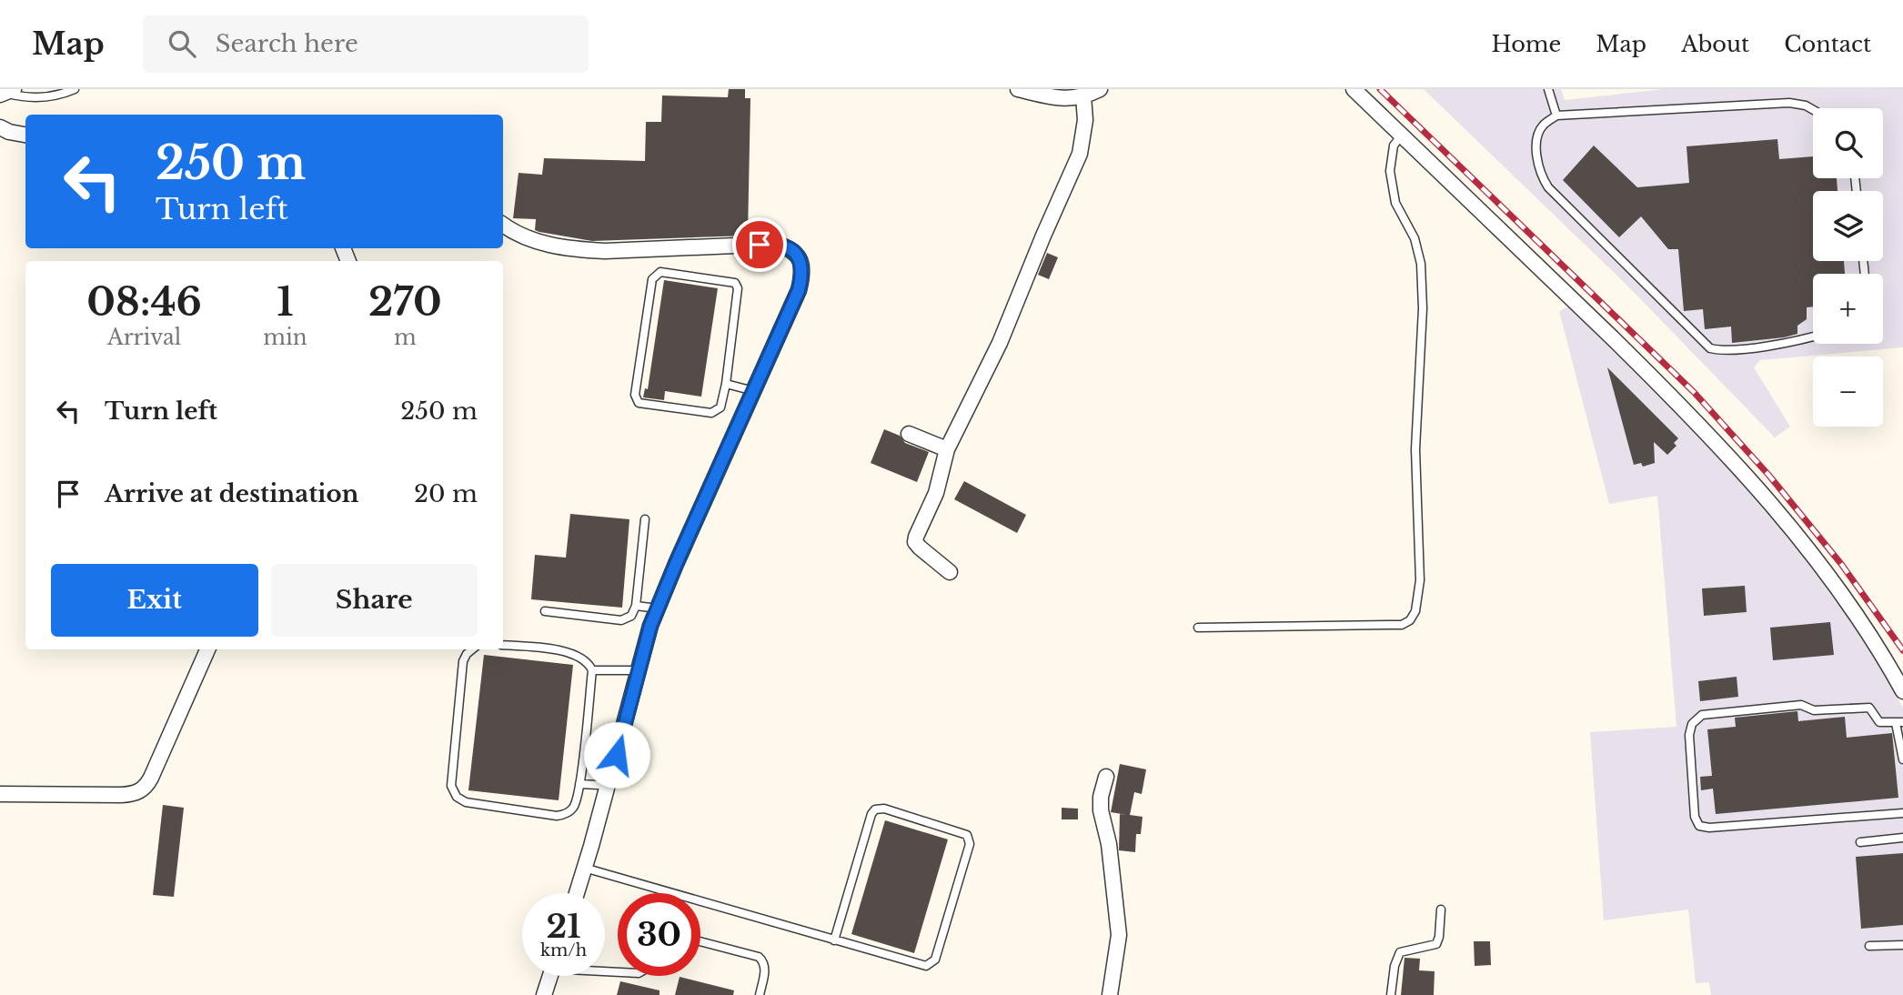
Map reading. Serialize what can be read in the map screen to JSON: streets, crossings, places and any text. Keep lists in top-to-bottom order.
{
  "page": {
    "header": "Map",
    "search": "Search here",
    "nav": [
      "Home",
      "Map",
      "About",
      "Contact"
    ],
    "map_buttons": ["+", "−"],
    "turn": ["250 m", "Turn left"],
    "eta": [
      "08:46",
      "Arrival",
      "1",
      "min",
      "270",
      "m"
    ],
    "list": [
      {
        "name": "Turn left",
        "value": "250 m"
      },
      {
        "name": "Arrive at destination",
        "value": "20 m"
      }
    ],
    "buttons": ["Exit", "Share"],
    "speed": "21 km/h",
    "limit": "30"
  }
}
